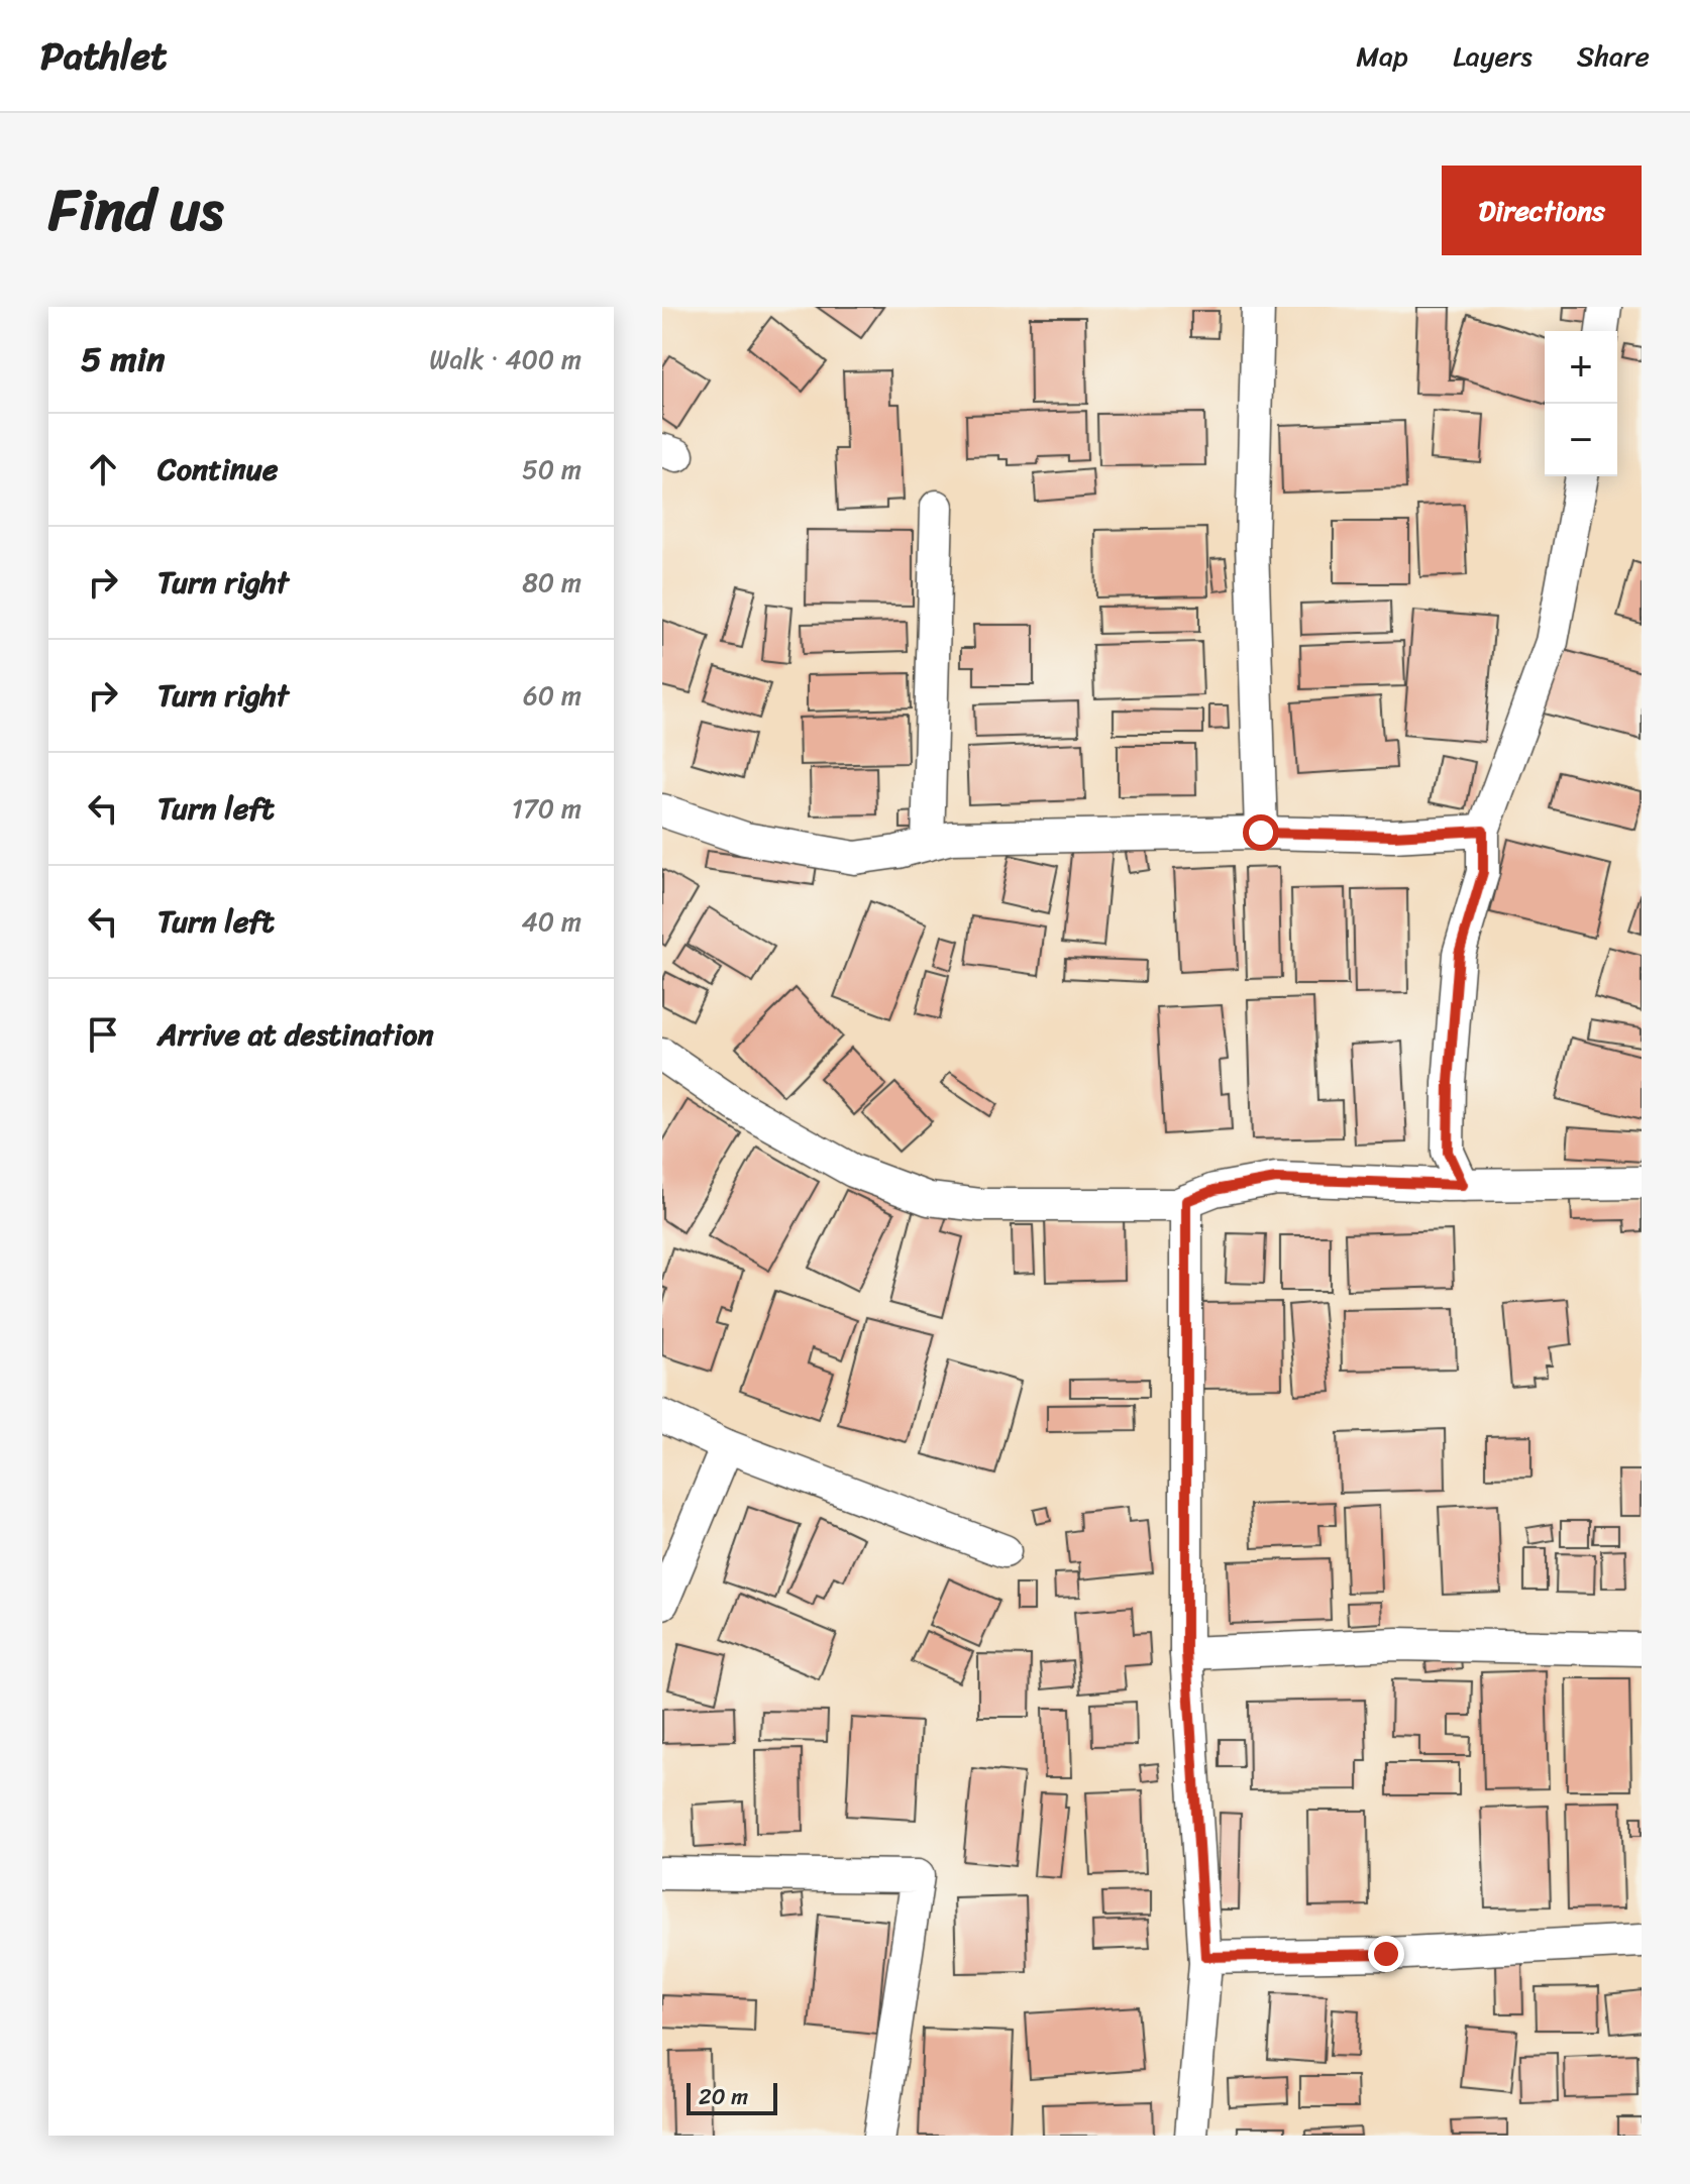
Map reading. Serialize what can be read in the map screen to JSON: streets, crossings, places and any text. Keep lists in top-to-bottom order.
{
  "scale_bar": "20 m",
  "page": {
    "header": "Pathlet",
    "nav": ["Map", "Layers", "Share"],
    "title": "Find us",
    "buttons": "Directions",
    "heading": ["5 min", "Walk · 400 m"],
    "map_buttons": ["+", "−"],
    "list": [
      ["Continue", "50 m"],
      ["Turn right", "80 m"],
      ["Turn right", "60 m"],
      ["Turn left", "170 m"],
      ["Turn left", "40 m"],
      "Arrive at destination"
    ],
    "scale": "20 m"
  }
}
